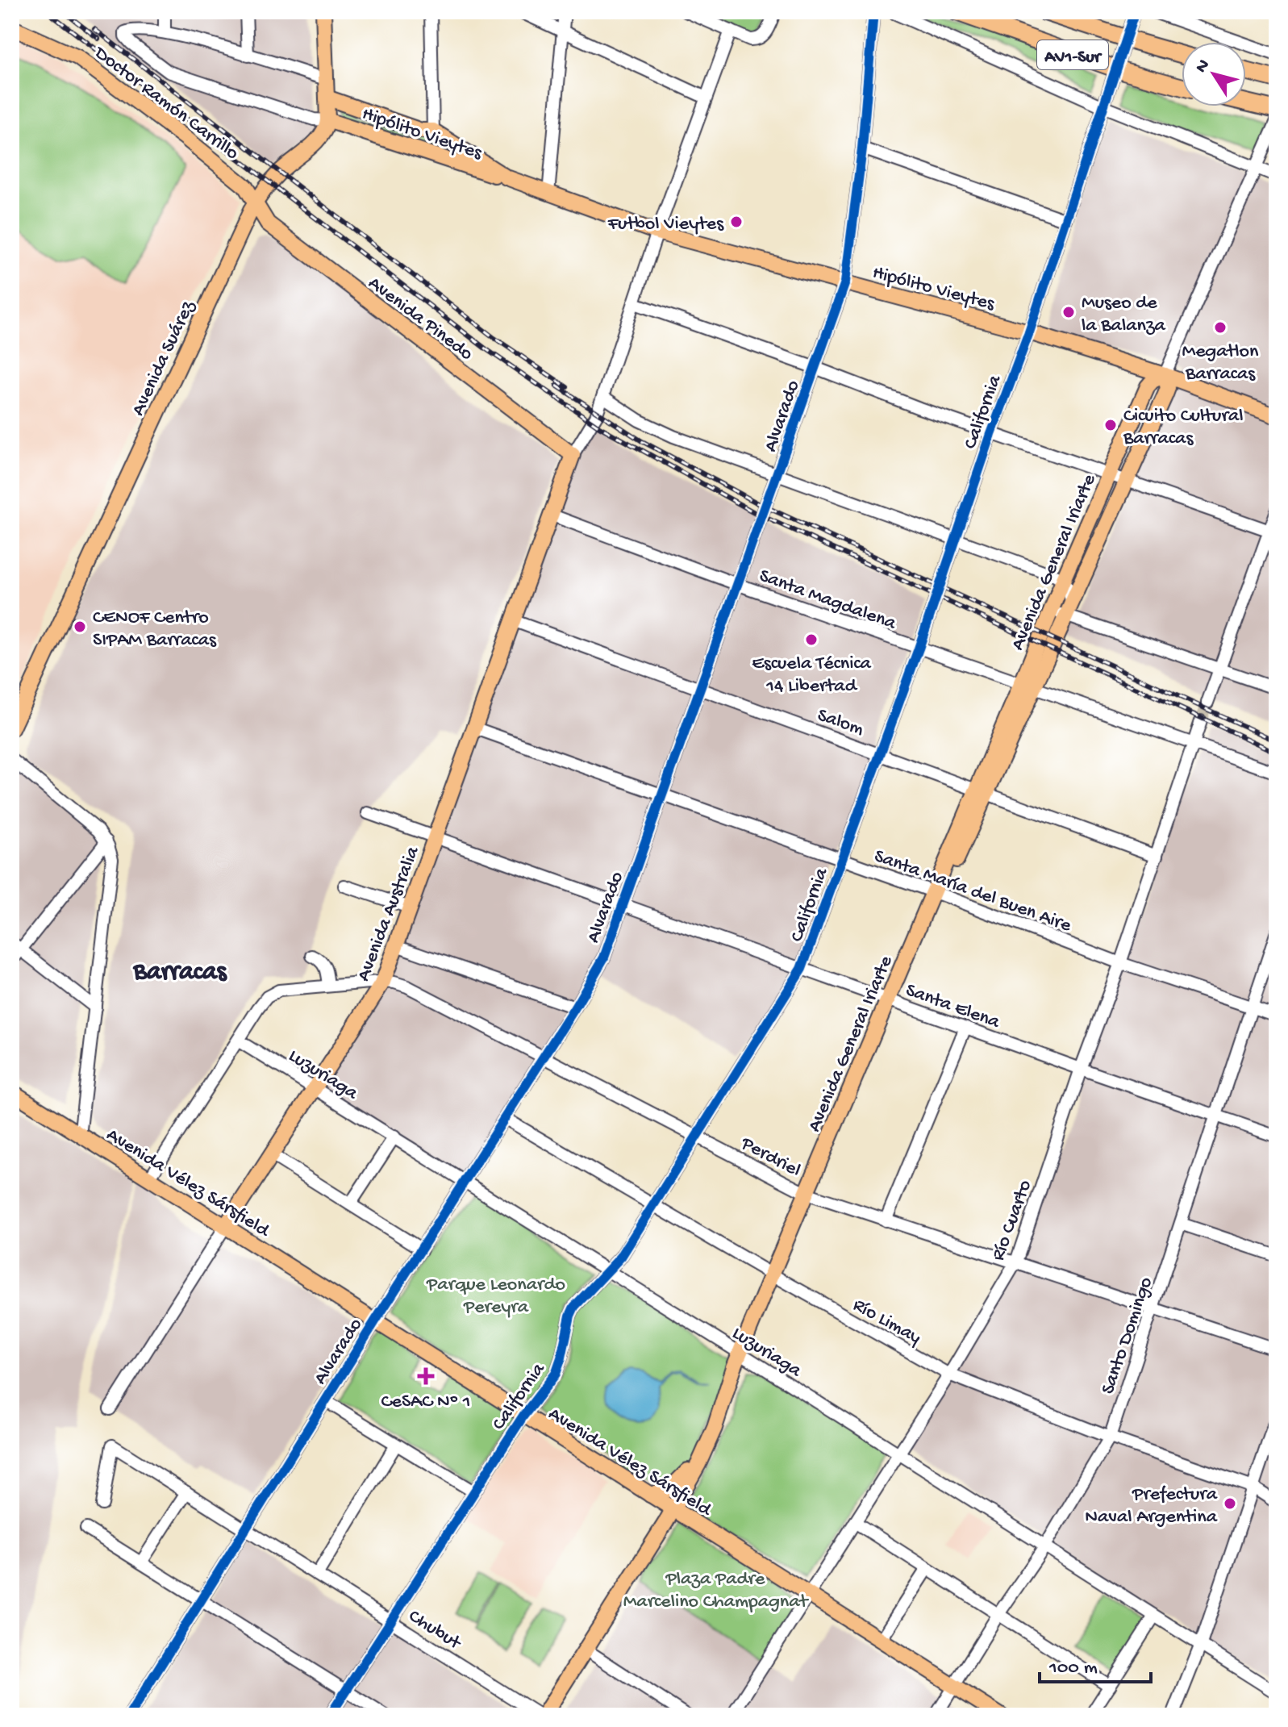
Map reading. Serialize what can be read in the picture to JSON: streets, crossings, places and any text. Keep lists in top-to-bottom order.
{
  "streets": {
    "highway": ["AV1-Sur"],
    "main road": [
      "Doctor Ramón Carrillo",
      "Hipólito Vieytes",
      "Avenida Pinedo",
      "Avenida Suárez",
      "Avenida General Iriarte",
      "Avenida Australia",
      "Avenida Vélez Sársfield"
    ],
    "street": [
      "California",
      "Alvarado",
      "Santa Magdalena",
      "Salom",
      "Santa María del Buen Aire",
      "Santa Elena",
      "Luzuriaga",
      "Perdriel",
      "Río Cuarto",
      "Río Limay",
      "Santo Domingo",
      "Chubut"
    ]
  },
  "crossings": [
    ["Doctor Ramón Carrillo", "Avenida Pinedo"],
    ["Doctor Ramón Carrillo", "Avenida Suárez"],
    ["Hipólito Vieytes", "Avenida Suárez"],
    ["Hipólito Vieytes", "California"],
    ["Hipólito Vieytes", "Alvarado"],
    ["Hipólito Vieytes", "Avenida General Iriarte"],
    ["Avenida Pinedo", "Avenida Suárez"],
    ["Avenida Pinedo", "Avenida Australia"],
    ["California", "Santa Magdalena"],
    ["California", "Salom"],
    ["California", "Santa María del Buen Aire"],
    ["California", "Santa Elena"],
    ["California", "Luzuriaga"],
    ["California", "Perdriel"],
    ["California", "Avenida Vélez Sársfield"],
    ["California", "Río Limay"],
    ["California", "Chubut"],
    ["Alvarado", "Santa Magdalena"],
    ["Alvarado", "Salom"],
    ["Alvarado", "Santa María del Buen Aire"],
    ["Alvarado", "Santa Elena"],
    ["Alvarado", "Luzuriaga"],
    ["Alvarado", "Perdriel"],
    ["Alvarado", "Avenida Vélez Sársfield"],
    ["Alvarado", "Río Limay"],
    ["Alvarado", "Chubut"],
    ["Avenida General Iriarte", "Santa Magdalena"],
    ["Avenida General Iriarte", "Salom"],
    ["Avenida General Iriarte", "Santa María del Buen Aire"],
    ["Avenida General Iriarte", "Santa Elena"],
    ["Avenida General Iriarte", "Luzuriaga"],
    ["Avenida General Iriarte", "Perdriel"],
    ["Avenida General Iriarte", "Avenida Vélez Sársfield"],
    ["Avenida General Iriarte", "Río Limay"],
    ["Avenida General Iriarte", "Chubut"],
    ["Santa Magdalena", "Avenida Australia"],
    ["Santa Magdalena", "Río Cuarto"],
    ["Salom", "Avenida Australia"],
    ["Salom", "Río Cuarto"],
    ["Santa María del Buen Aire", "Avenida Australia"],
    ["Santa María del Buen Aire", "Río Cuarto"],
    ["Santa María del Buen Aire", "Santo Domingo"],
    ["Avenida Australia", "Santa Elena"],
    ["Avenida Australia", "Luzuriaga"],
    ["Avenida Australia", "Perdriel"],
    ["Avenida Australia", "Avenida Vélez Sársfield"],
    ["Santa Elena", "Río Cuarto"],
    ["Santa Elena", "Santo Domingo"],
    ["Luzuriaga", "Perdriel"],
    ["Luzuriaga", "Río Cuarto"],
    ["Luzuriaga", "Santo Domingo"],
    ["Perdriel", "Río Cuarto"],
    ["Perdriel", "Santo Domingo"],
    ["Avenida Vélez Sársfield", "Río Cuarto"],
    ["Avenida Vélez Sársfield", "Santo Domingo"],
    ["Río Cuarto", "Río Limay"],
    ["Río Limay", "Santo Domingo"]
  ],
  "districts": ["Barracas"],
  "parks": ["Parque Leonardo Pereyra", "Plaza Padre Marcelino Champagnat"],
  "places": {
    "other": [
      "Futbol Vieytes",
      "Museo de la Balanza",
      "Megatlon Barracas",
      "Cicuito Cultural Barracas",
      "CENOF Centro SIPAM Barracas",
      "Escuela Técnica 14 Libertad",
      "Prefectura Naval Argentina"
    ],
    "health": ["CeSAC Nº 1"]
  },
  "scale_bar": "100 m",
  "north": "top left"
}
